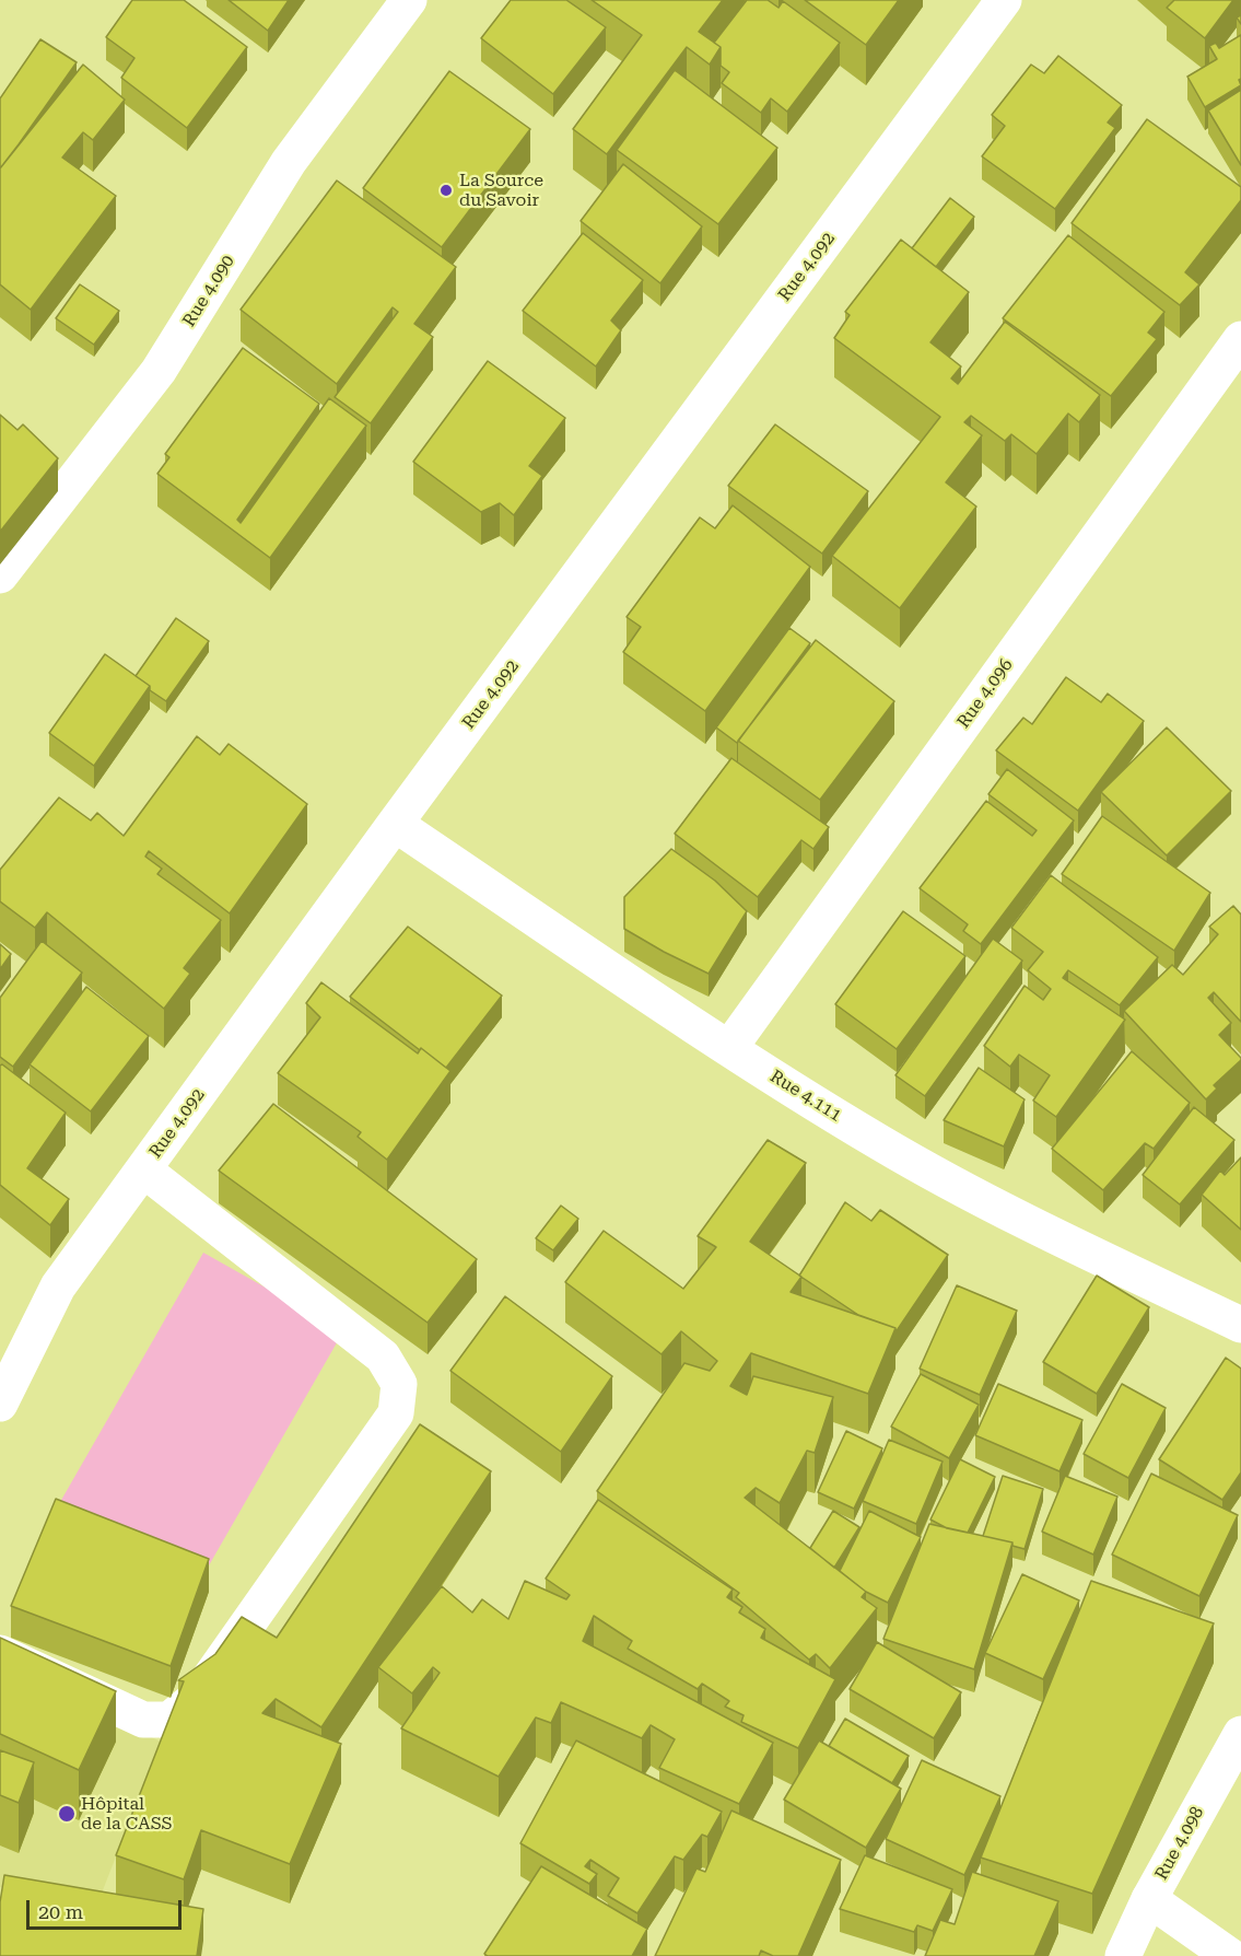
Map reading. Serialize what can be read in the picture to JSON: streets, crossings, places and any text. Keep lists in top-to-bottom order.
{
  "streets": {
    "street": [
      "Rue 4.092",
      "Rue 4.090",
      "Rue 4.096",
      "Rue 4.111",
      "Rue 4.098"
    ]
  },
  "crossings": [
    ["Rue 4.092", "Rue 4.111"],
    ["Rue 4.096", "Rue 4.111"]
  ],
  "places": ["La Source du Savoir", "Hôpital de la CASS"],
  "scale_bar": "20 m"
}
